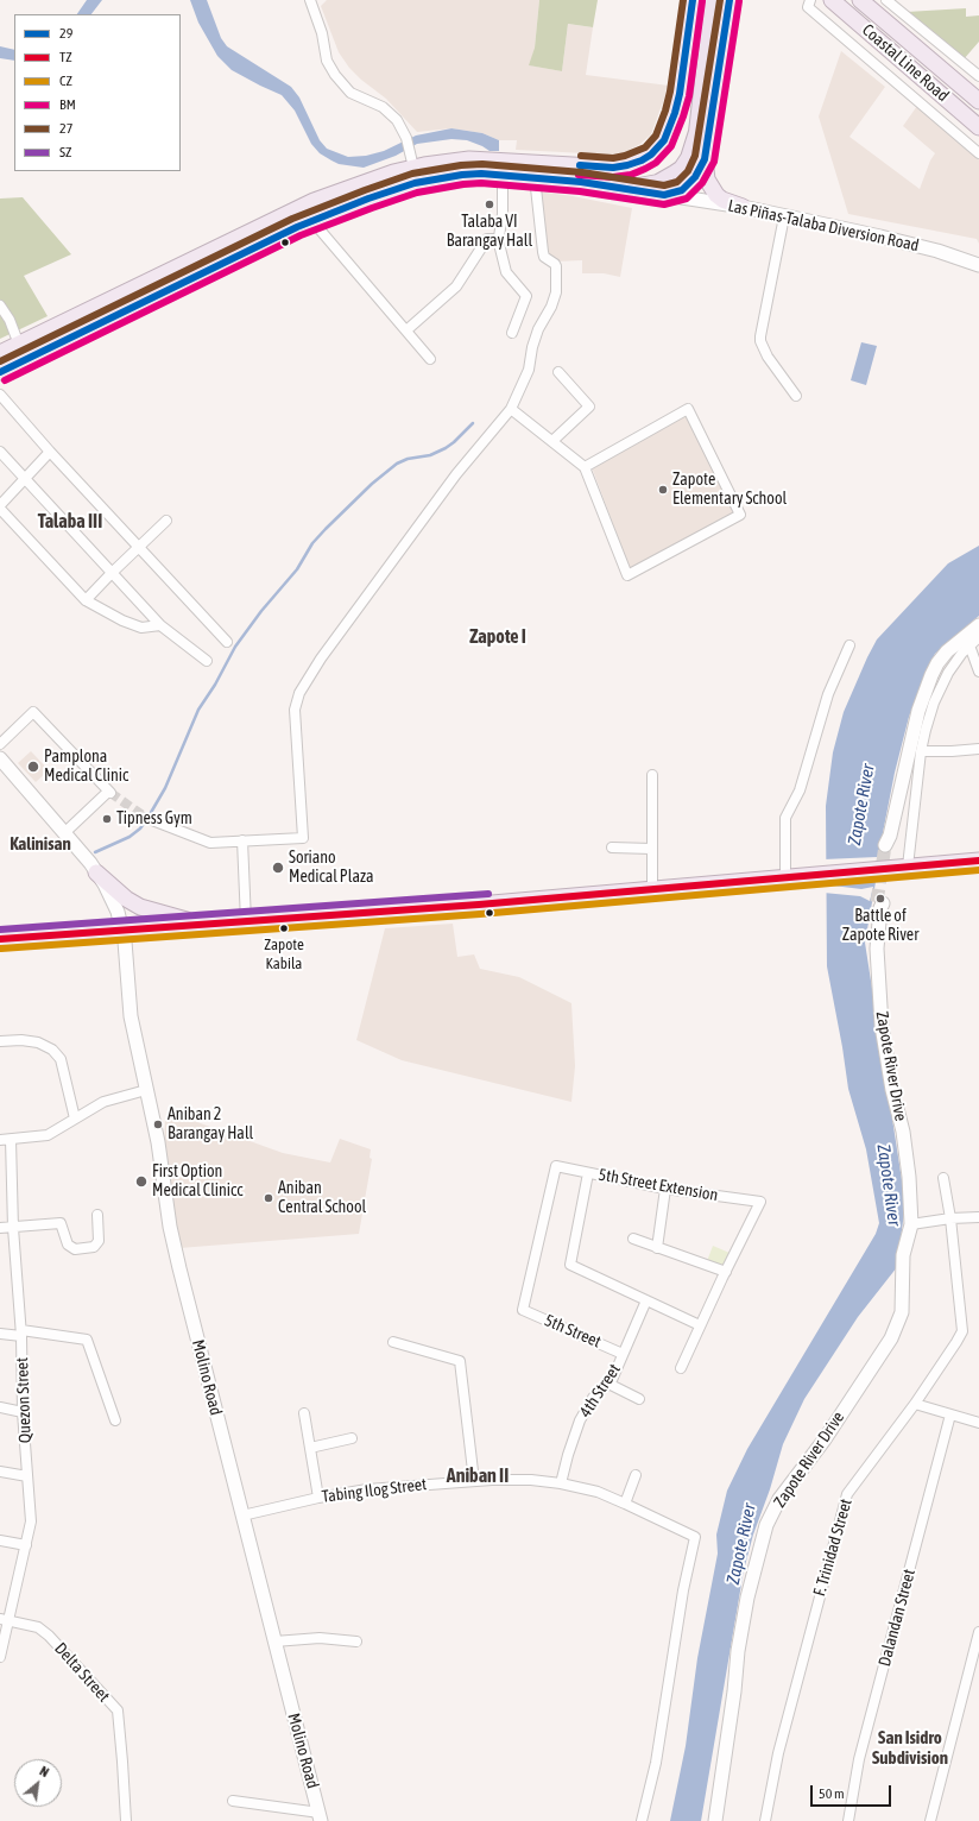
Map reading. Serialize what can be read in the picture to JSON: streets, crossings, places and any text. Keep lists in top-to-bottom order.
{
  "streets": {
    "highway": ["Coastal Line Road"],
    "main road": ["Las Piñas-Talaba Diversion Road", "Zapote River Drive", "Molino Road"],
    "street": [
      "5th Street Extension",
      "5th Street",
      "4th Street",
      "Quezon Street",
      "Tabing Ilog Street",
      "F. Trinidad Street",
      "Dalandan Street",
      "Delta Street"
    ]
  },
  "crossings": [
    ["5th Street Extension", "5th Street"],
    ["5th Street", "4th Street"],
    ["Molino Road", "Tabing Ilog Street"],
    ["4th Street", "Tabing Ilog Street"],
    ["Quezon Street", "Delta Street"]
  ],
  "districts": [
    "Talaba III",
    "Zapote I",
    "Kalinisan",
    "Aniban II",
    "San Isidro Subdivision"
  ],
  "water": ["Zapote River"],
  "places": [
    "Talaba VI Barangay Hall",
    "Zapote Elementary School",
    "Pamplona Medical Clinic",
    "Tipness Gym",
    "Soriano Medical Plaza",
    "Battle of Zapote River",
    "Zapote Kabila",
    "Aniban 2 Barangay Hall",
    "First Option Medical Clinicc",
    "Aniban Central School"
  ],
  "lines": [
    "transit line 29",
    "transit line 27",
    "transit line BM",
    "transit line TZ",
    "transit line CZ",
    "transit line SZ"
  ],
  "legend": [
    "29",
    "TZ",
    "CZ",
    "BM",
    "27",
    "SZ"
  ],
  "scale_bar": "50 m",
  "north": "top right"
}
